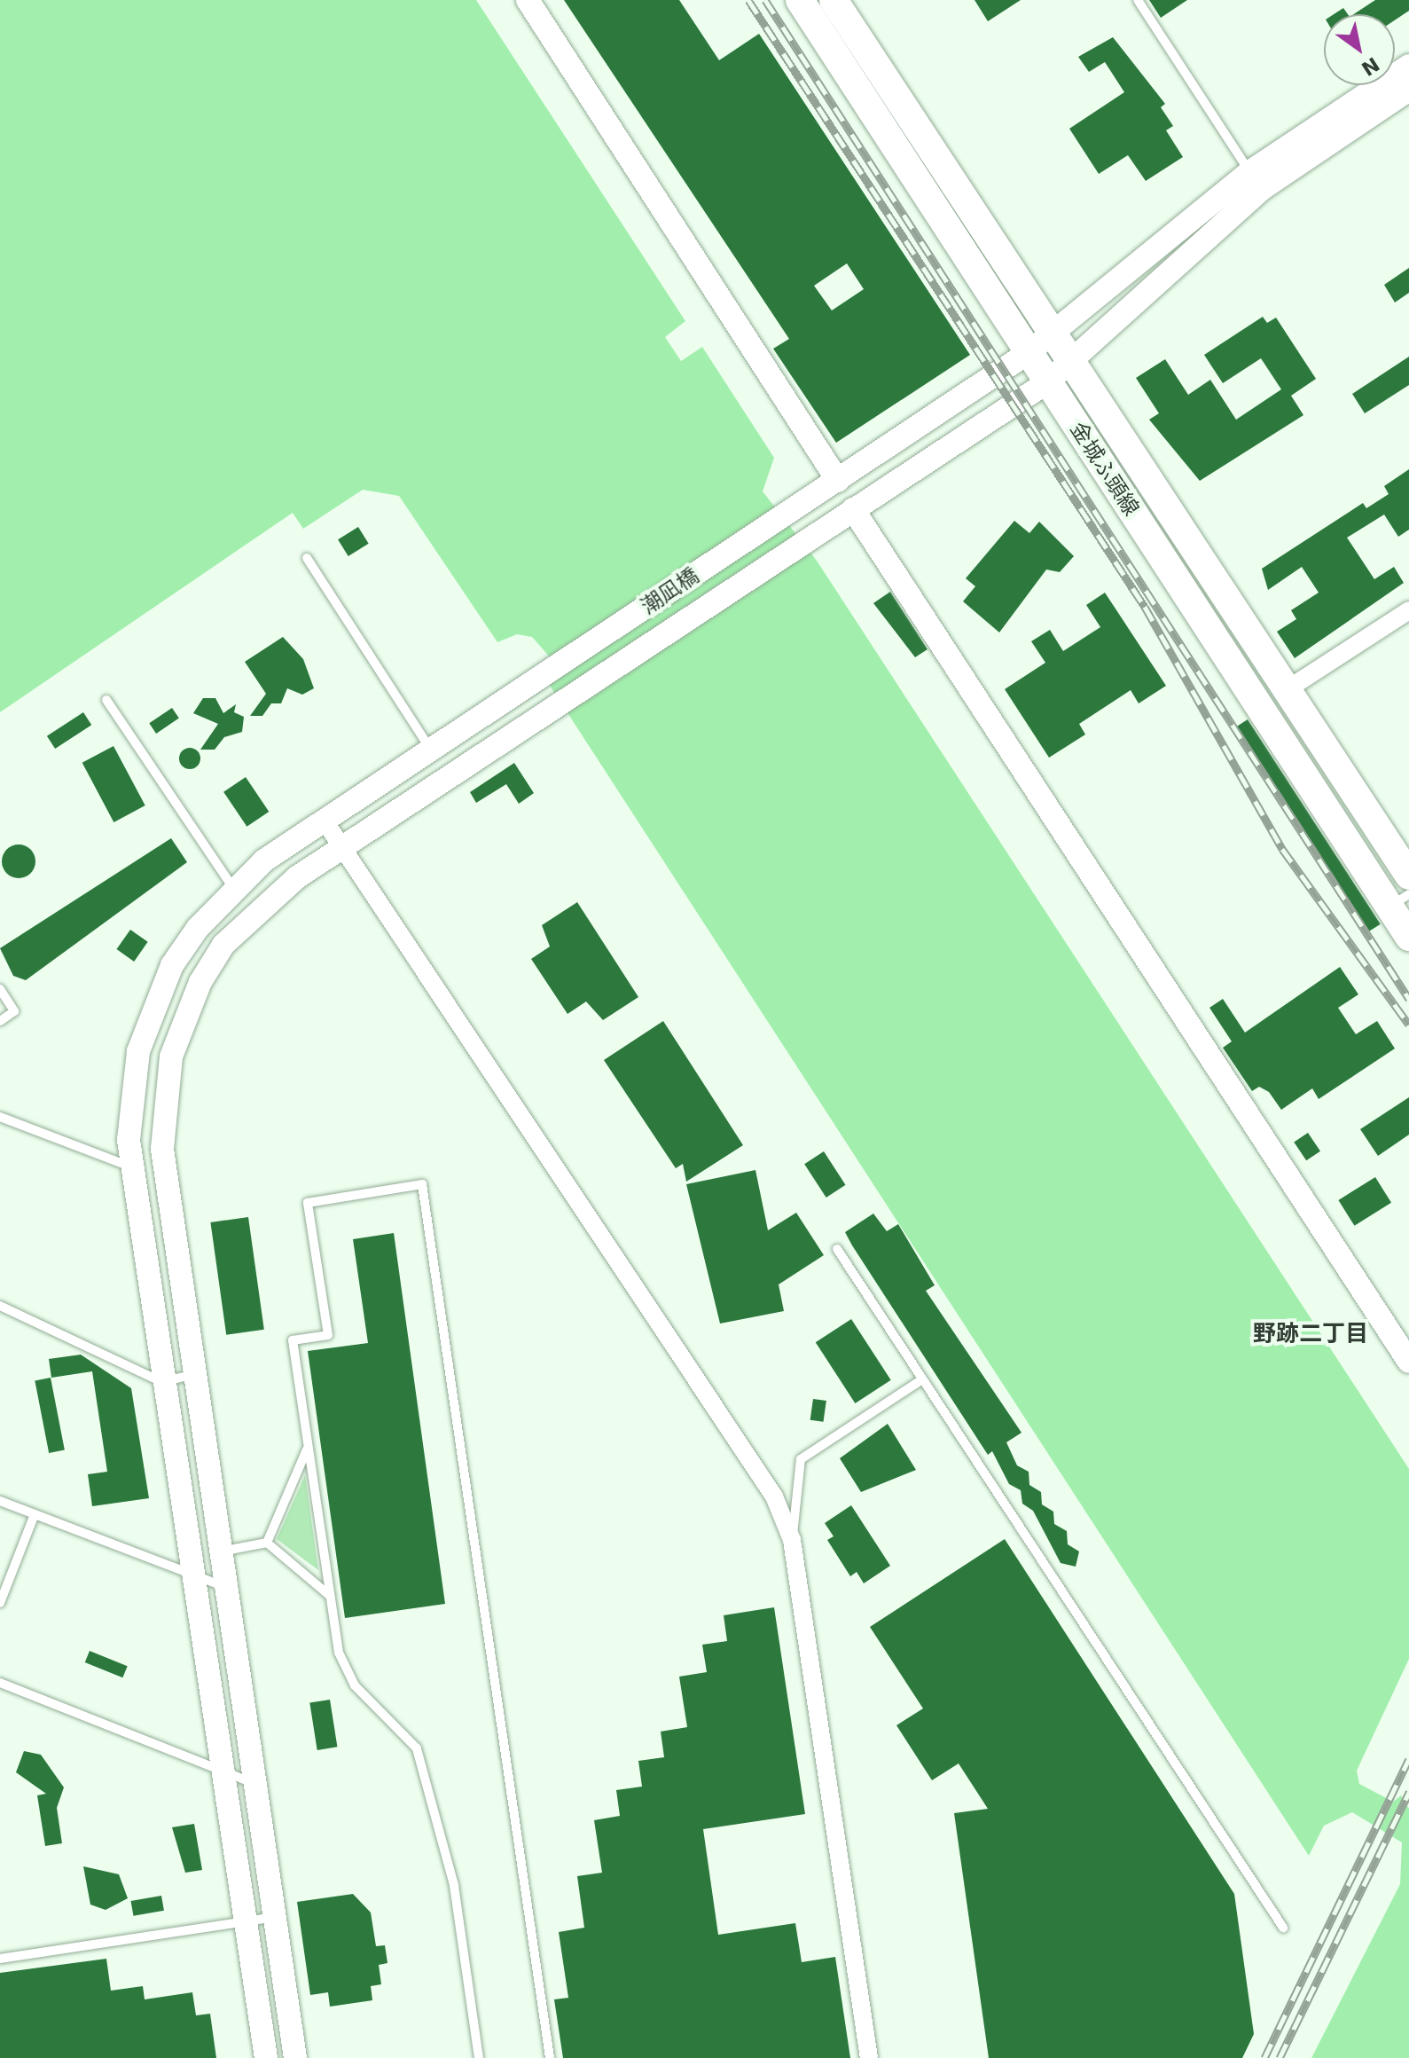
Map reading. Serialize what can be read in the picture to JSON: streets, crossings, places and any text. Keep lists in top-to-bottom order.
{
  "streets": {
    "main road": ["金城ふ頭線"],
    "street": ["潮凪橋"]
  },
  "crossings": [
    ["金城ふ頭線", "潮凪橋"]
  ],
  "districts": ["野跡二丁目"],
  "north": "bottom right"
}
